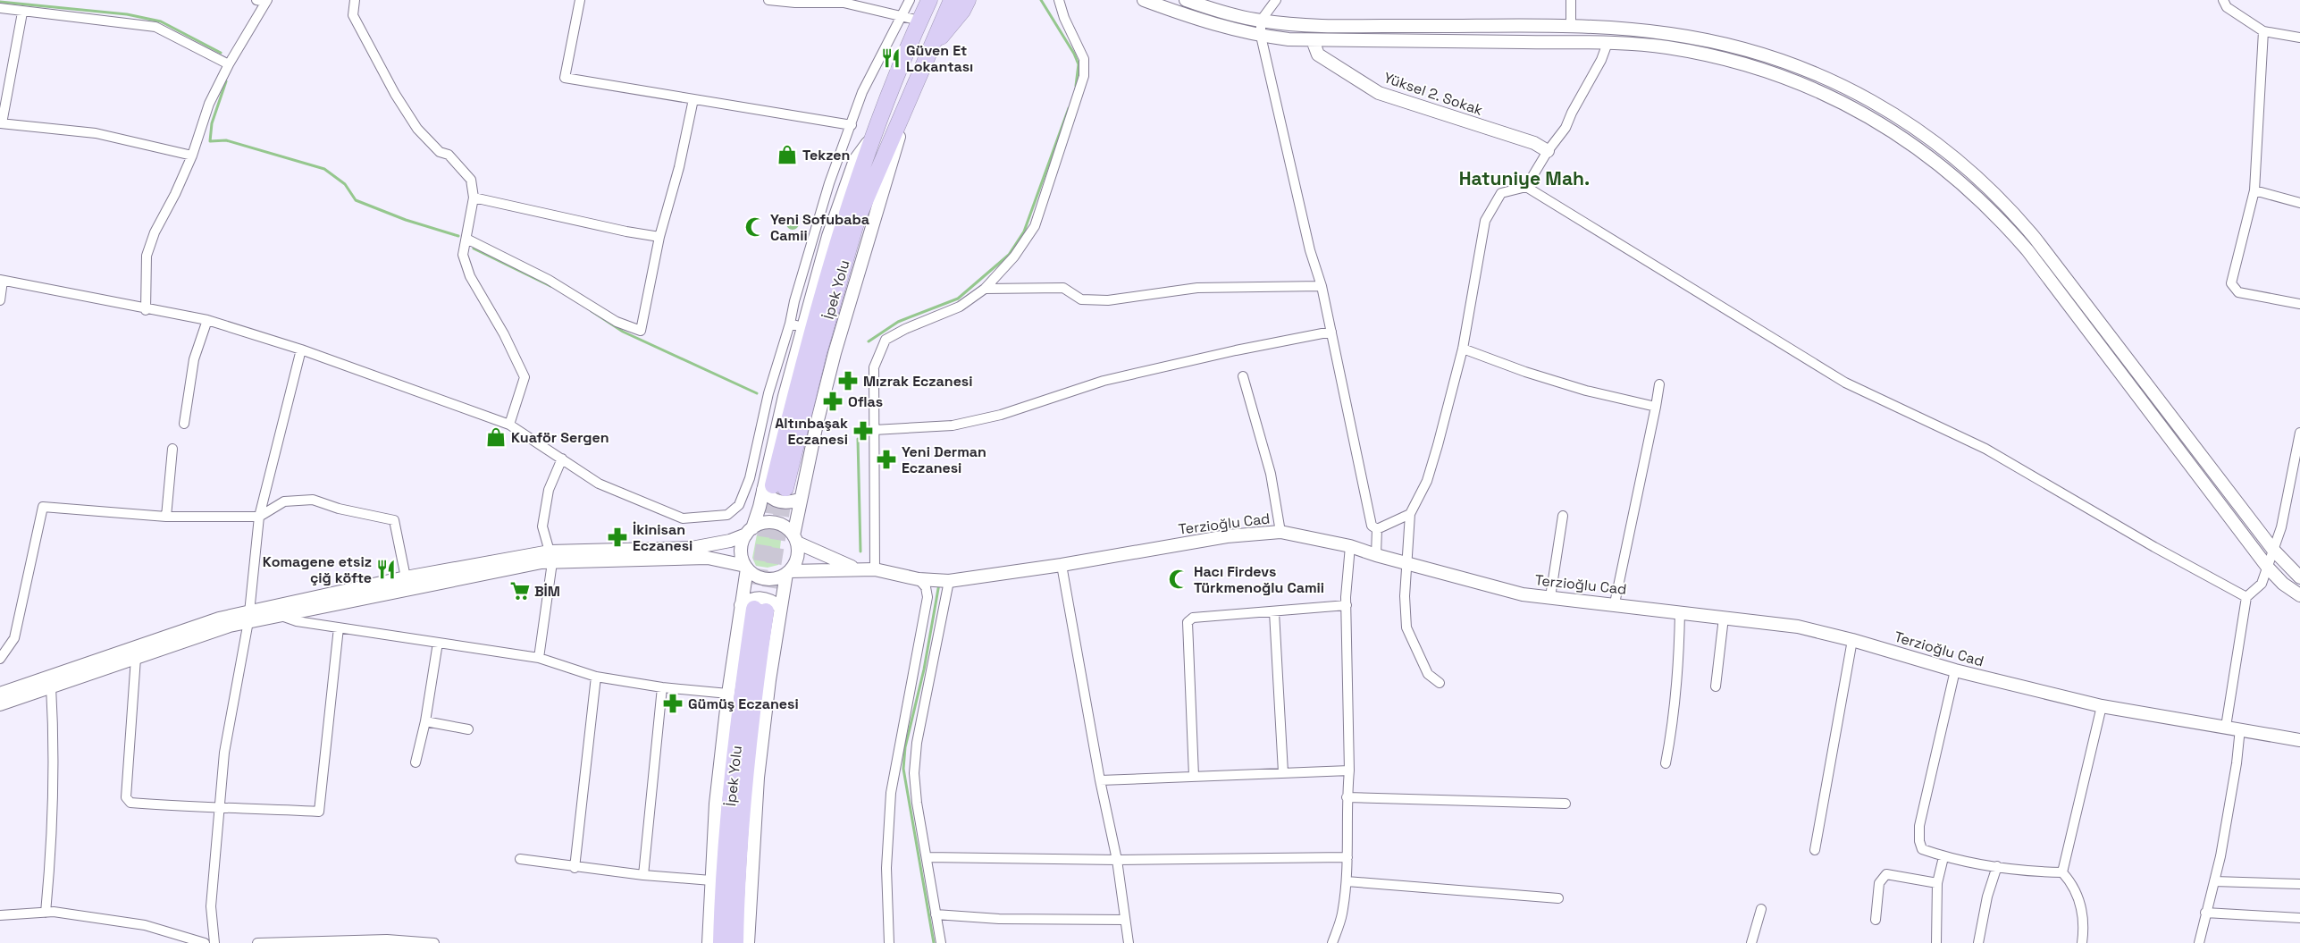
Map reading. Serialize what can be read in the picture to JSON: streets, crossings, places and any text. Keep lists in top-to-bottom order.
{
  "streets": {
    "highway": ["İpek Yolu"],
    "street": ["Yüksel 2. Sokak", "Terzioğlu Cad"]
  },
  "districts": ["Hatuniye Mah."],
  "places": {
    "restaurant": ["Güven Et Lokantası", "Komagene etsiz çiğ köfte"],
    "shop": ["Tekzen", "Kuaför Sergen"],
    "mosque": ["Yeni Sofubaba Camii", "Hacı Firdevs Türkmenoğlu Camii"],
    "pharmacy": [
      "Mızrak Eczanesi",
      "Oflas",
      "Altınbaşak Eczanesi",
      "Yeni Derman Eczanesi",
      "İkinisan Eczanesi",
      "Gümüş Eczanesi"
    ],
    "supermarket": ["BİM"]
  }
}
